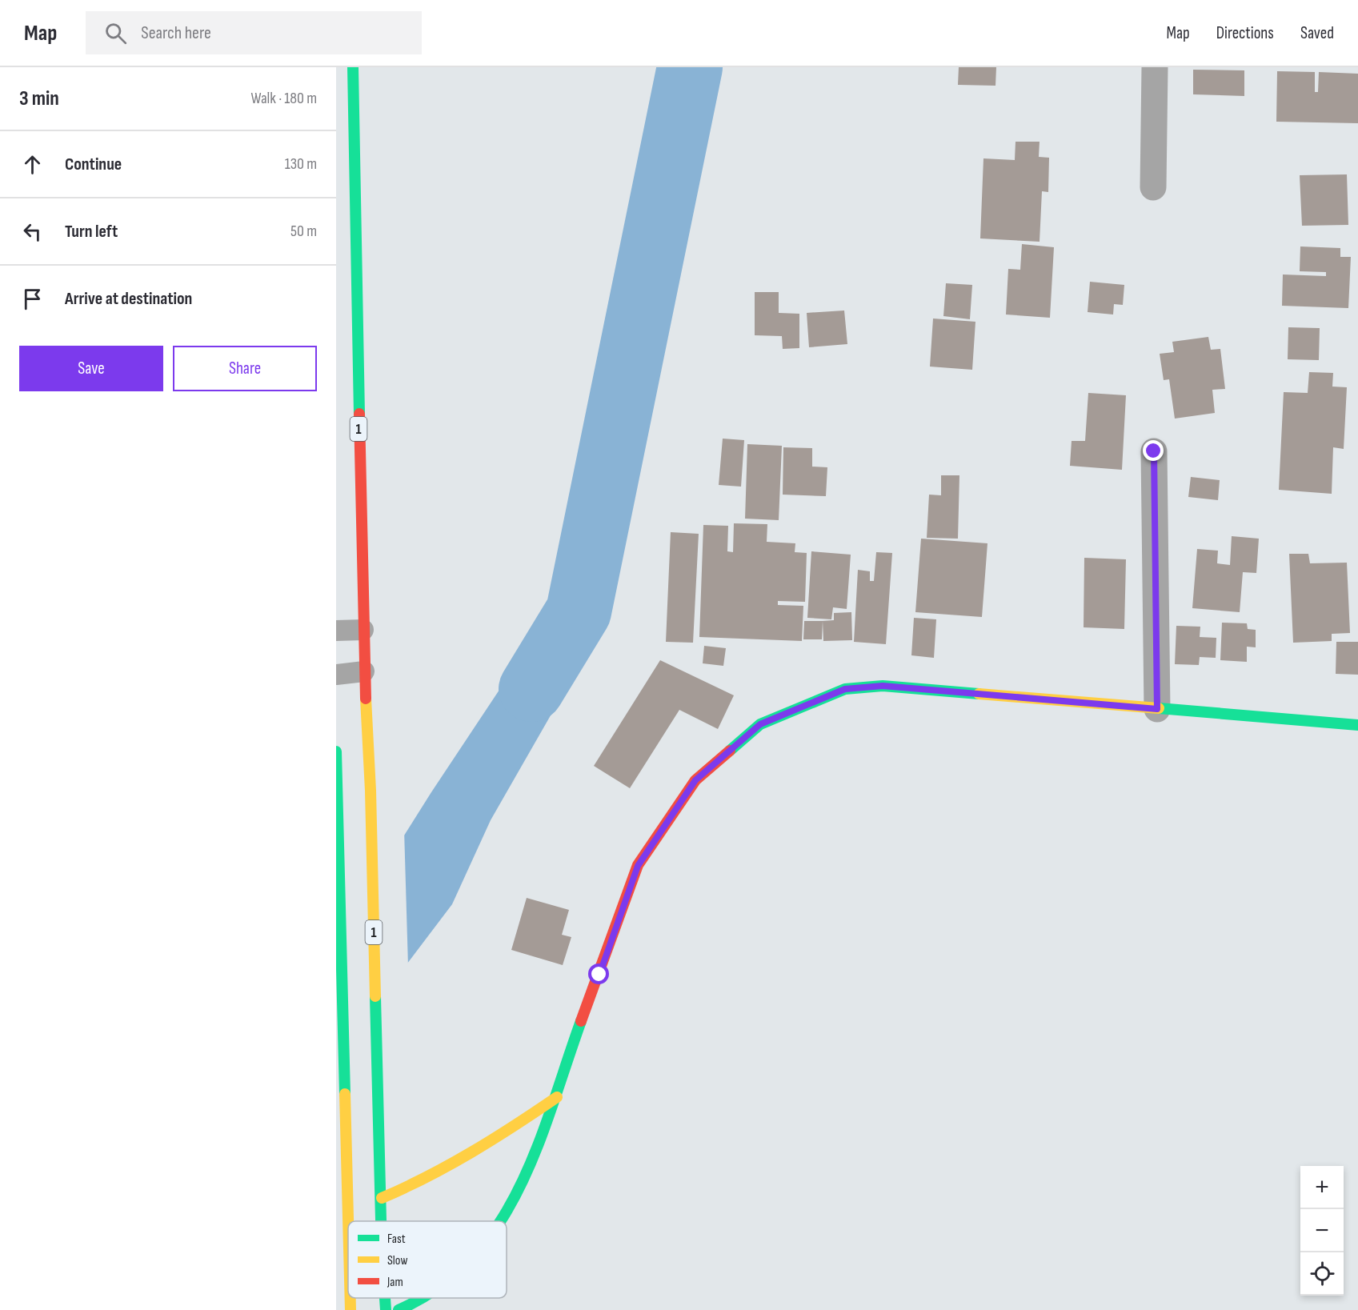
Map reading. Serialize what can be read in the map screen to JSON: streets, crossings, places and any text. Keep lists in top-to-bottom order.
{
  "streets": {
    "main road": ["1"]
  },
  "legend": ["Fast", "Slow", "Jam"],
  "page": {
    "header": "Map",
    "search": "Search here",
    "nav": ["Map", "Directions", "Saved"],
    "heading": ["3 min", "Walk · 180 m"],
    "list": [
      ["Continue", "130 m"],
      ["Turn left", "50 m"],
      "Arrive at destination"
    ],
    "buttons": ["Save", "Share"],
    "map_buttons": ["+", "−"]
  }
}
